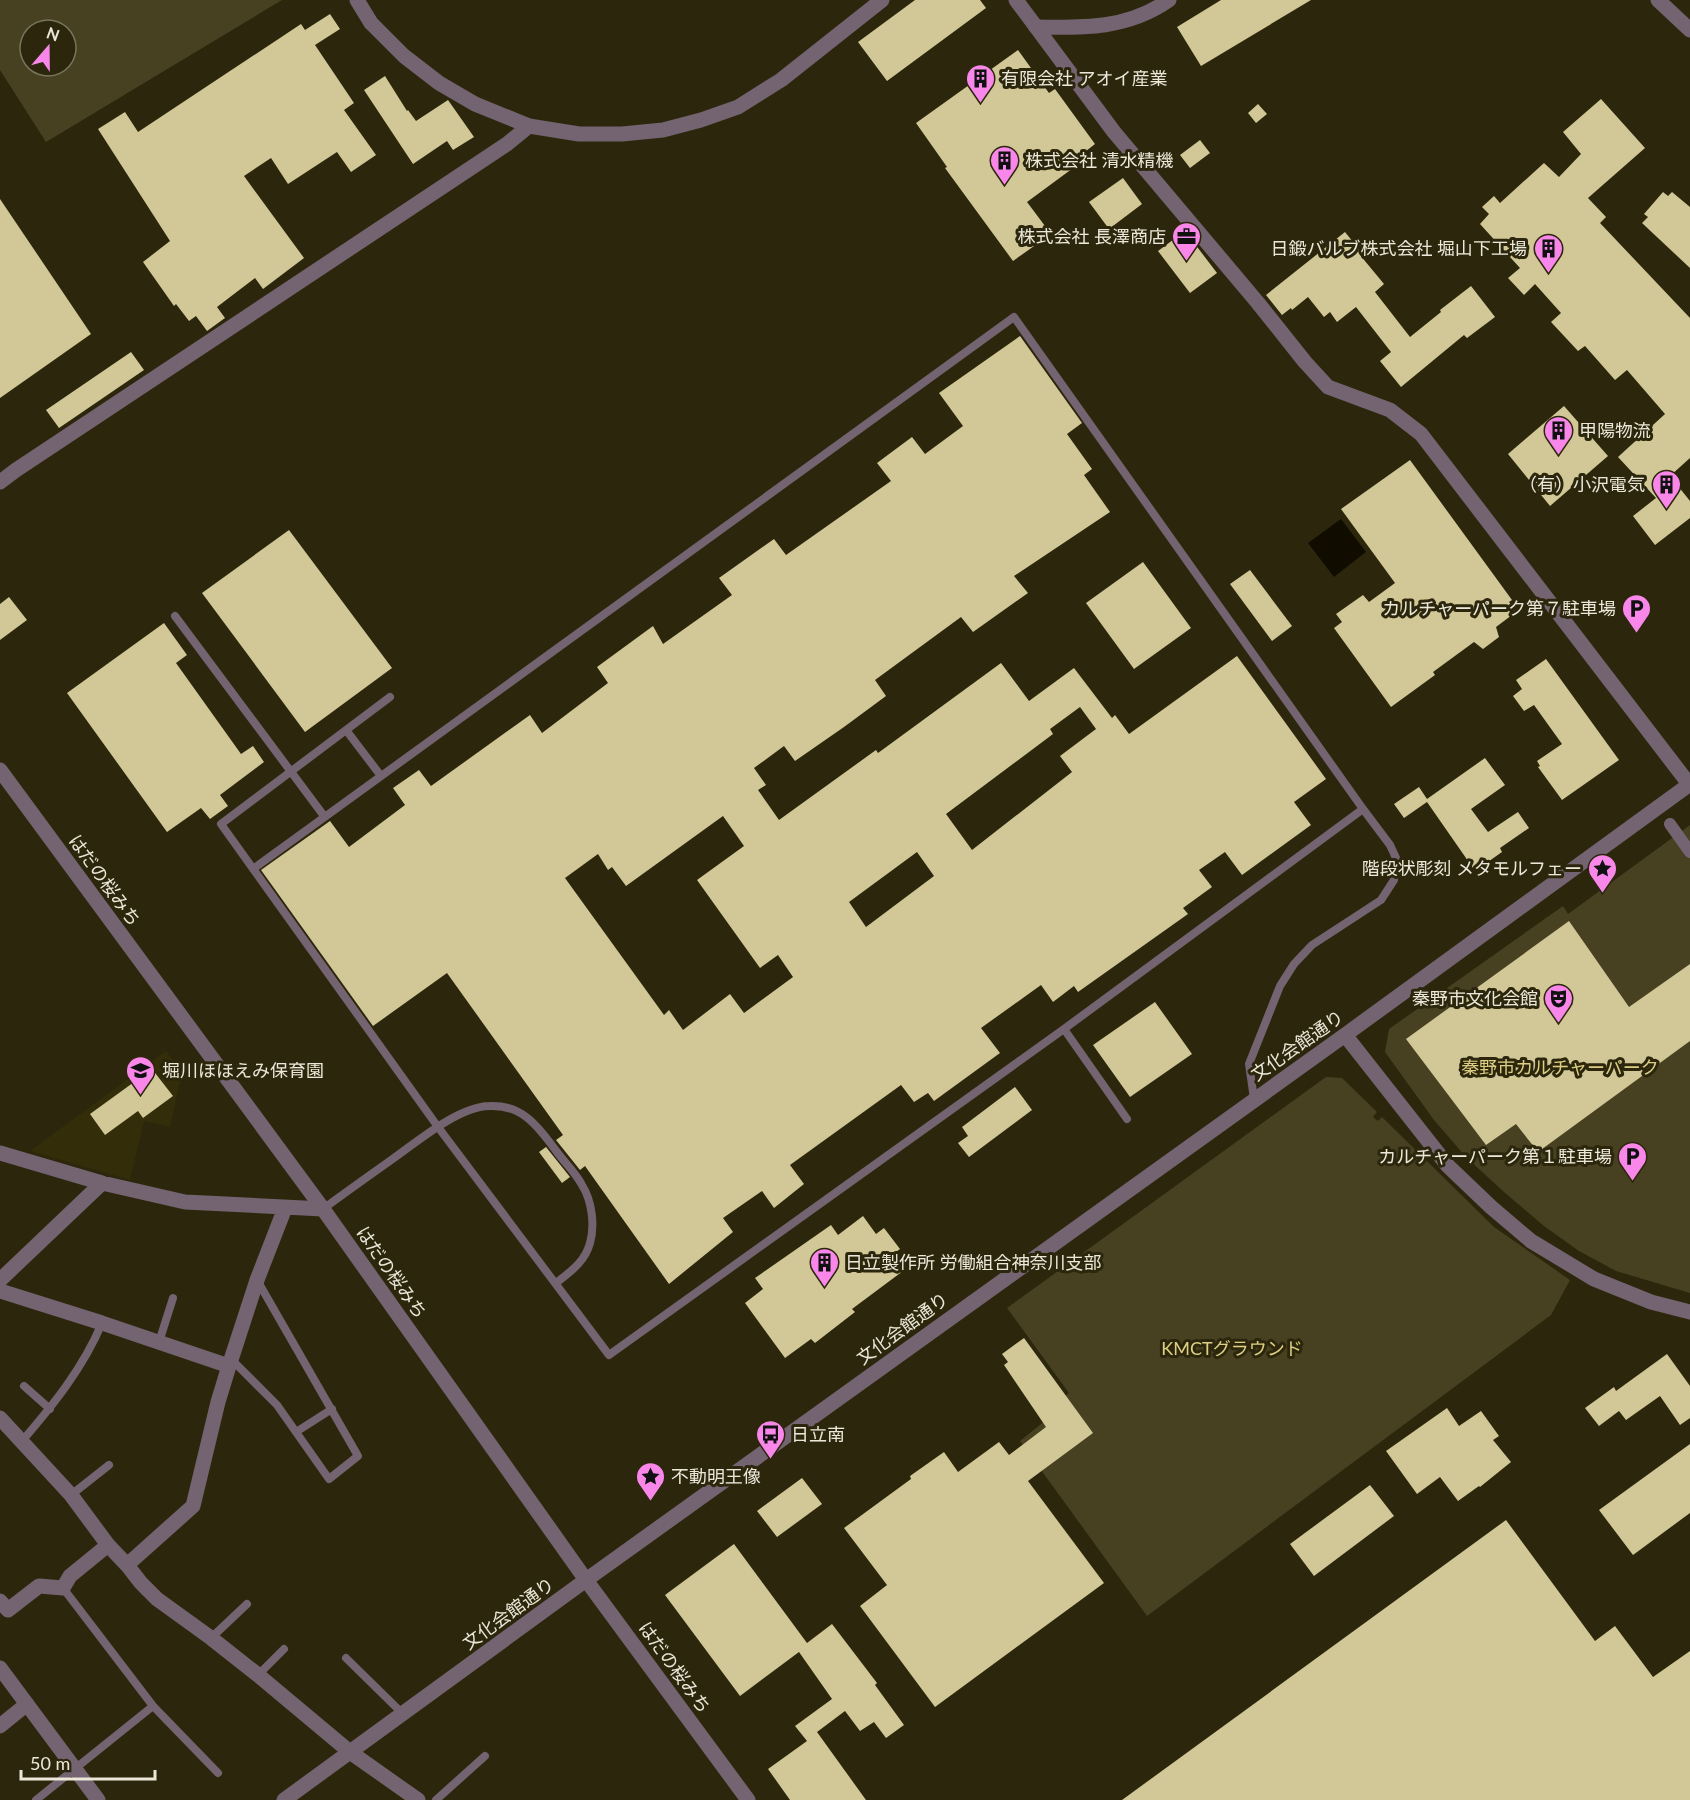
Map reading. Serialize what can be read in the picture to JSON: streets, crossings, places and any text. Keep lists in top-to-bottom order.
{
  "streets": {
    "street": ["はだの桜みち", "文化会館通り"]
  },
  "crossings": [
    ["はだの桜みち", "文化会館通り"]
  ],
  "parks": ["秦野市カルチャーパーク", "KMCTグラウンド"],
  "places": {
    "building": [
      "有限会社 アオイ産業",
      "株式会社 清水精機",
      "日鍛バルブ株式会社 堀山下工場",
      "甲陽物流",
      "（有）小沢電気",
      "日立製作所 労働組合神奈川支部"
    ],
    "office": ["株式会社 長澤商店"],
    "parking": ["カルチャーパーク第７駐車場", "カルチャーパーク第１駐車場"],
    "place": ["階段状彫刻 メタモルフェー", "不動明王像"],
    "theatre": ["秦野市文化会館"],
    "school or university": ["堀川ほほえみ保育園"],
    "bus stop": ["日立南"]
  },
  "scale_bar": "50 m",
  "north": "top"
}
